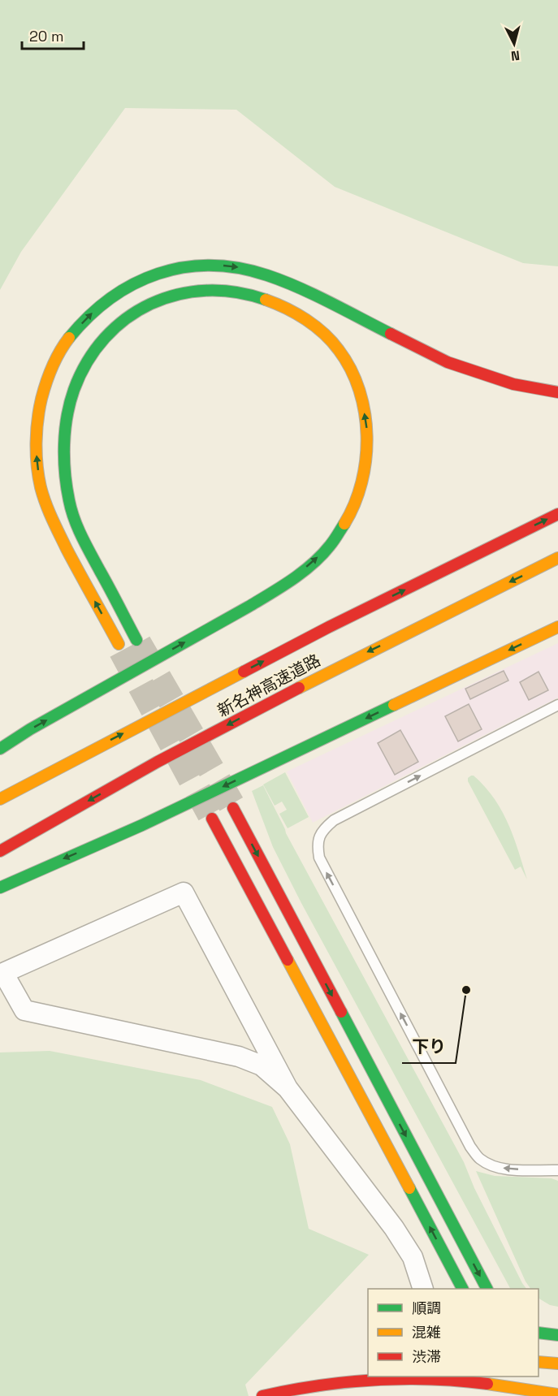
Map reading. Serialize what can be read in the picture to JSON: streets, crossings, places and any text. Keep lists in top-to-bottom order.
{
  "streets": {
    "main road": ["新名神高速道路"]
  },
  "places": ["下り"],
  "legend": ["順調", "混雑", "渋滞"],
  "scale_bar": "20 m",
  "north": "bottom"
}
